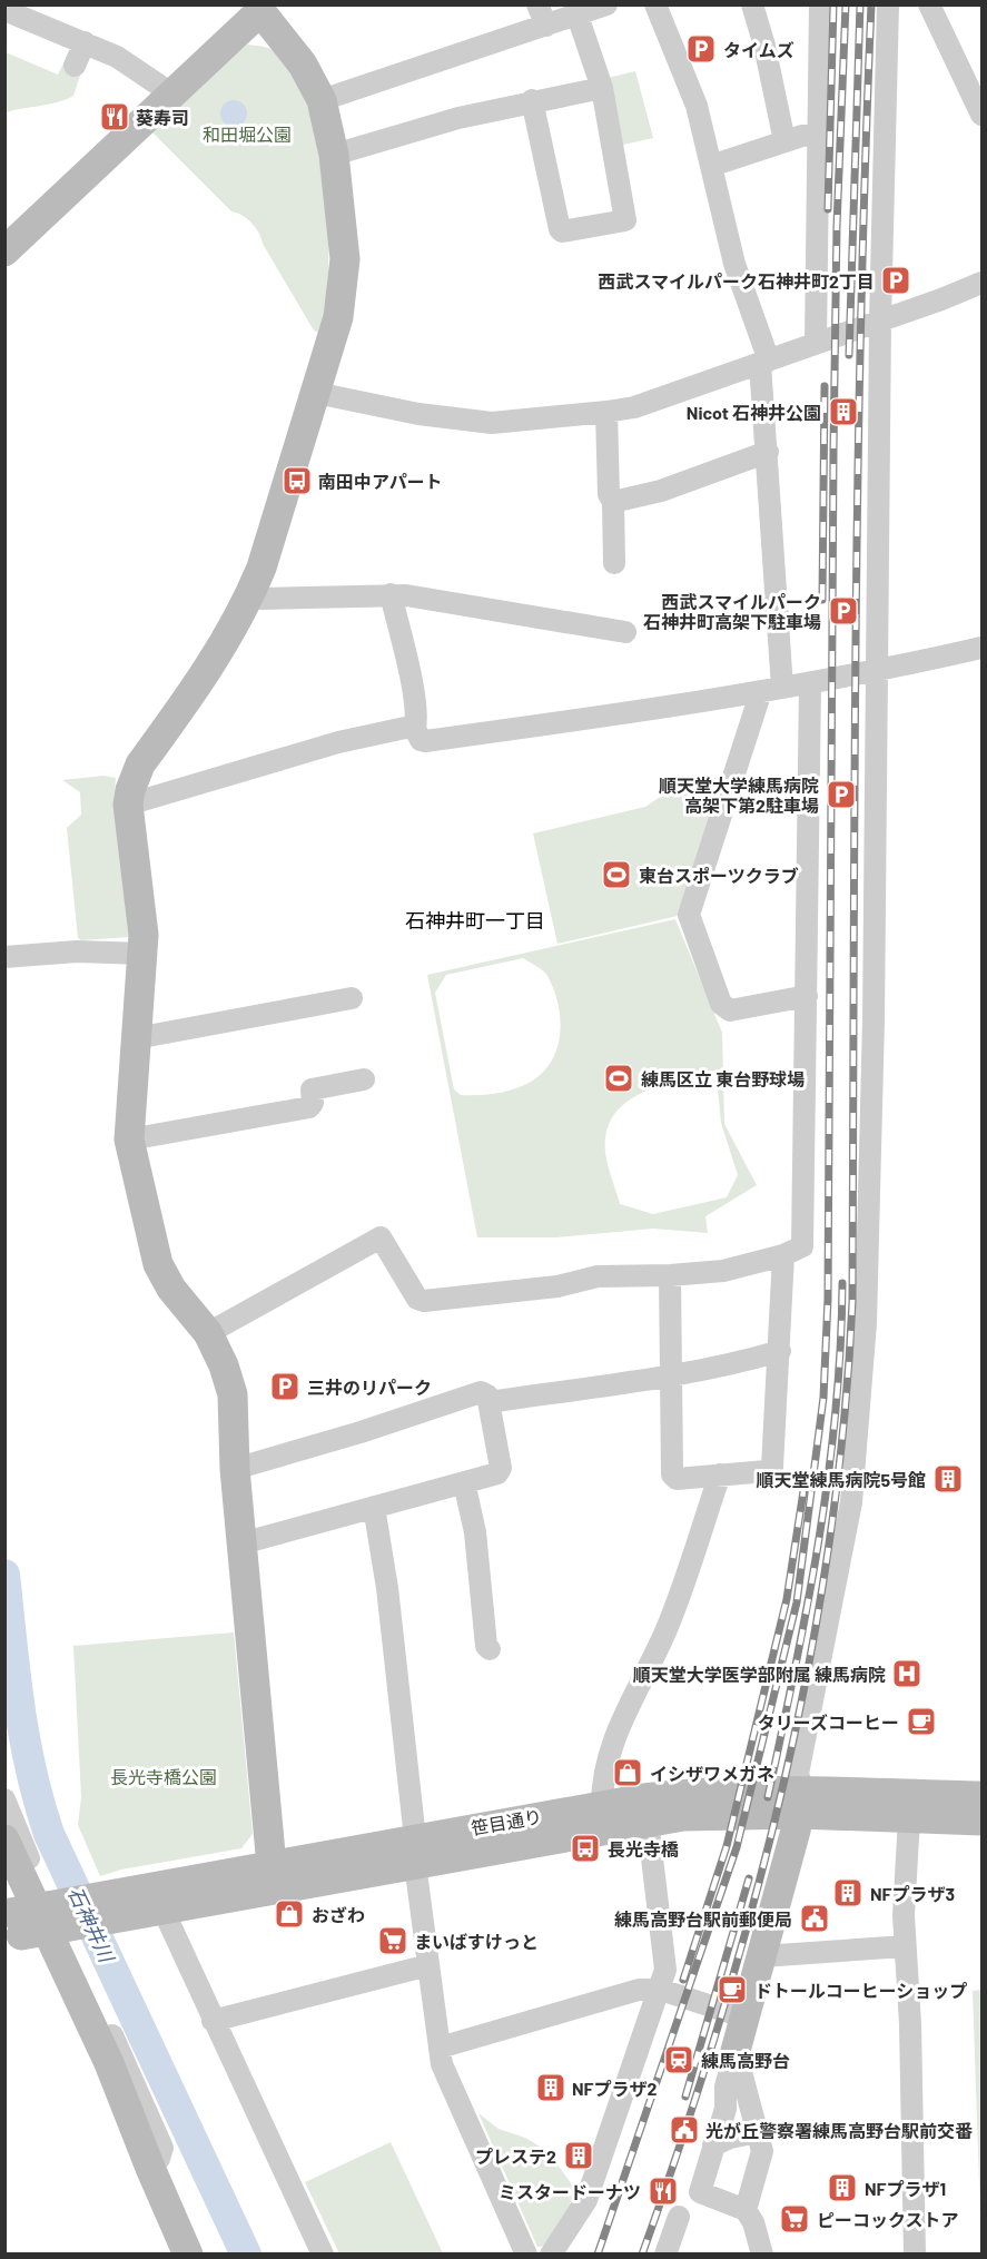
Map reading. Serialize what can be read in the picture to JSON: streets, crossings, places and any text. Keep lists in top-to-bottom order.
{
  "streets": {
    "street": ["笹目通り"]
  },
  "districts": ["石神井町一丁目"],
  "water": ["石神井川"],
  "parks": ["和田堀公園", "長光寺橋公園"],
  "places": {
    "parking": [
      "タイムズ",
      "西武スマイルパーク石神井町2丁目",
      "西武スマイルパーク 石神井町高架下駐車場",
      "順天堂大学練馬病院 高架下第2駐車場",
      "三井のリパーク"
    ],
    "restaurant": ["葵寿司", "ミスタードーナツ"],
    "building": [
      "Nicot 石神井公園",
      "順天堂練馬病院5号館",
      "NFプラザ3",
      "NFプラザ2",
      "プレステ2",
      "NFプラザ1"
    ],
    "bus stop": ["南田中アパート", "長光寺橋"],
    "sports": ["東台スポーツクラブ", "練馬区立 東台野球場"],
    "hospital": ["順天堂大学医学部附属 練馬病院"],
    "cafe": ["タリーズコーヒー", "ドトールコーヒーショップ"],
    "shop": ["イシザワメガネ", "おざわ"],
    "public building": ["練馬高野台駅前郵便局", "光が丘警察署練馬高野台駅前交番"],
    "supermarket": ["まいばすけっと", "ピーコックストア"],
    "station": ["練馬高野台"]
  }
}
